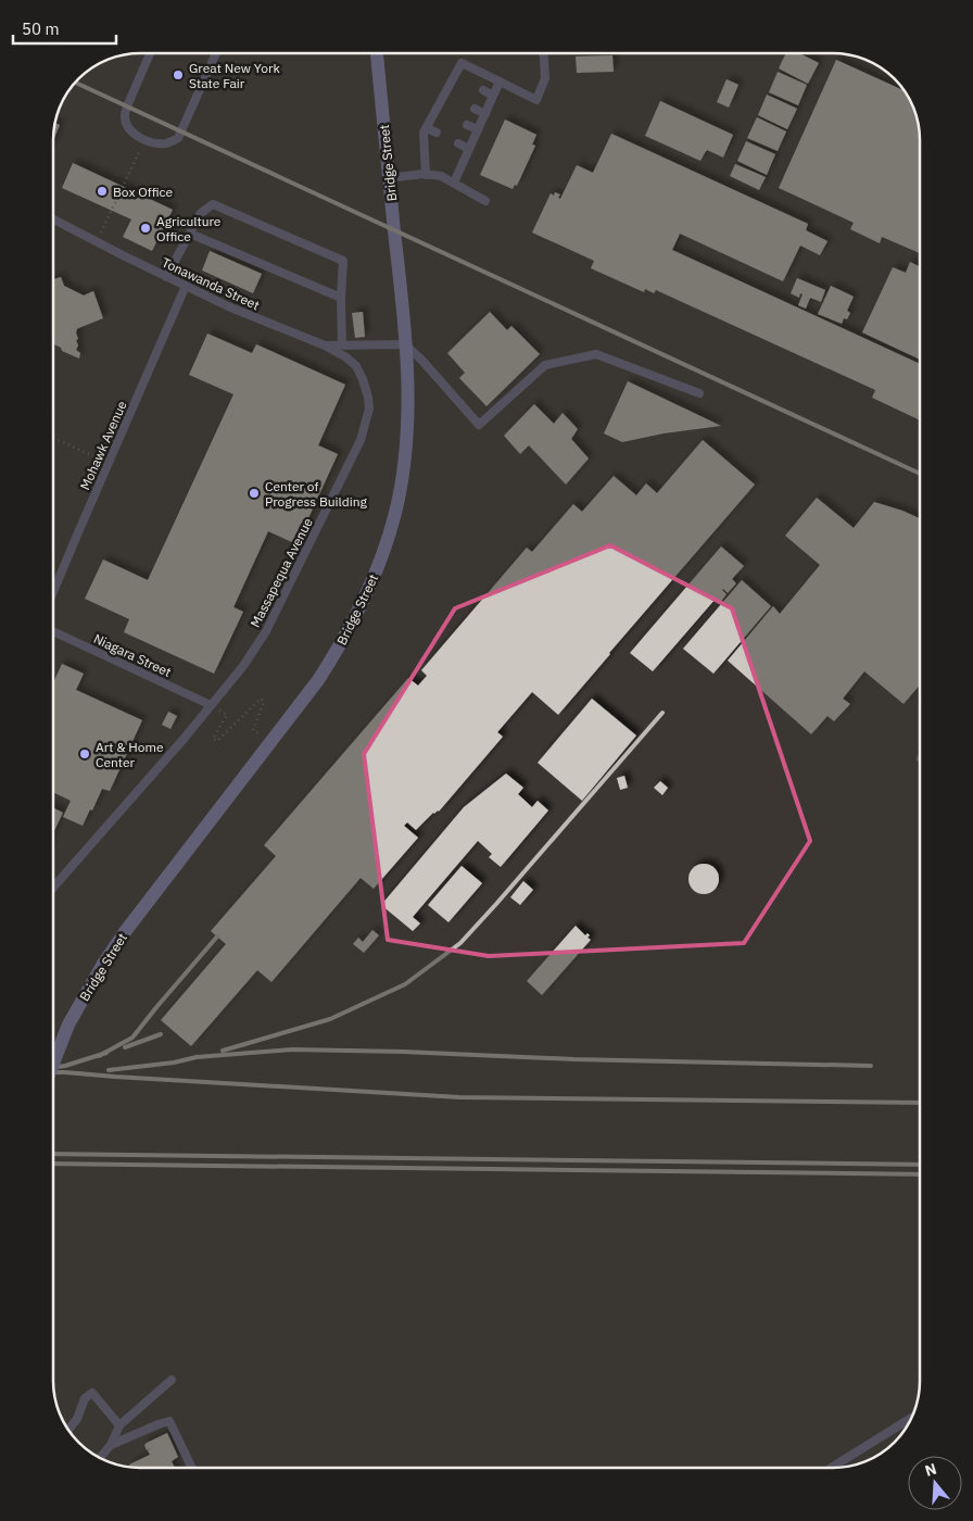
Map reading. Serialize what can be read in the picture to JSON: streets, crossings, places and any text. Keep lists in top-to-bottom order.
{
  "streets": {
    "main road": ["Bridge Street"],
    "lane": [
      "Tonawanda Street",
      "Mohawk Avenue",
      "Massapequa Avenue",
      "Niagara Street"
    ]
  },
  "crossings": [
    ["Tonawanda Street", "Mohawk Avenue"],
    ["Tonawanda Street", "Massapequa Avenue"],
    ["Massapequa Avenue", "Niagara Street"]
  ],
  "places": [
    "Great New York State Fair",
    "Box Office",
    "Agriculture Office",
    "Center of Progress Building",
    "Art & Home Center"
  ],
  "scale_bar": "50 m",
  "north": "top"
}
